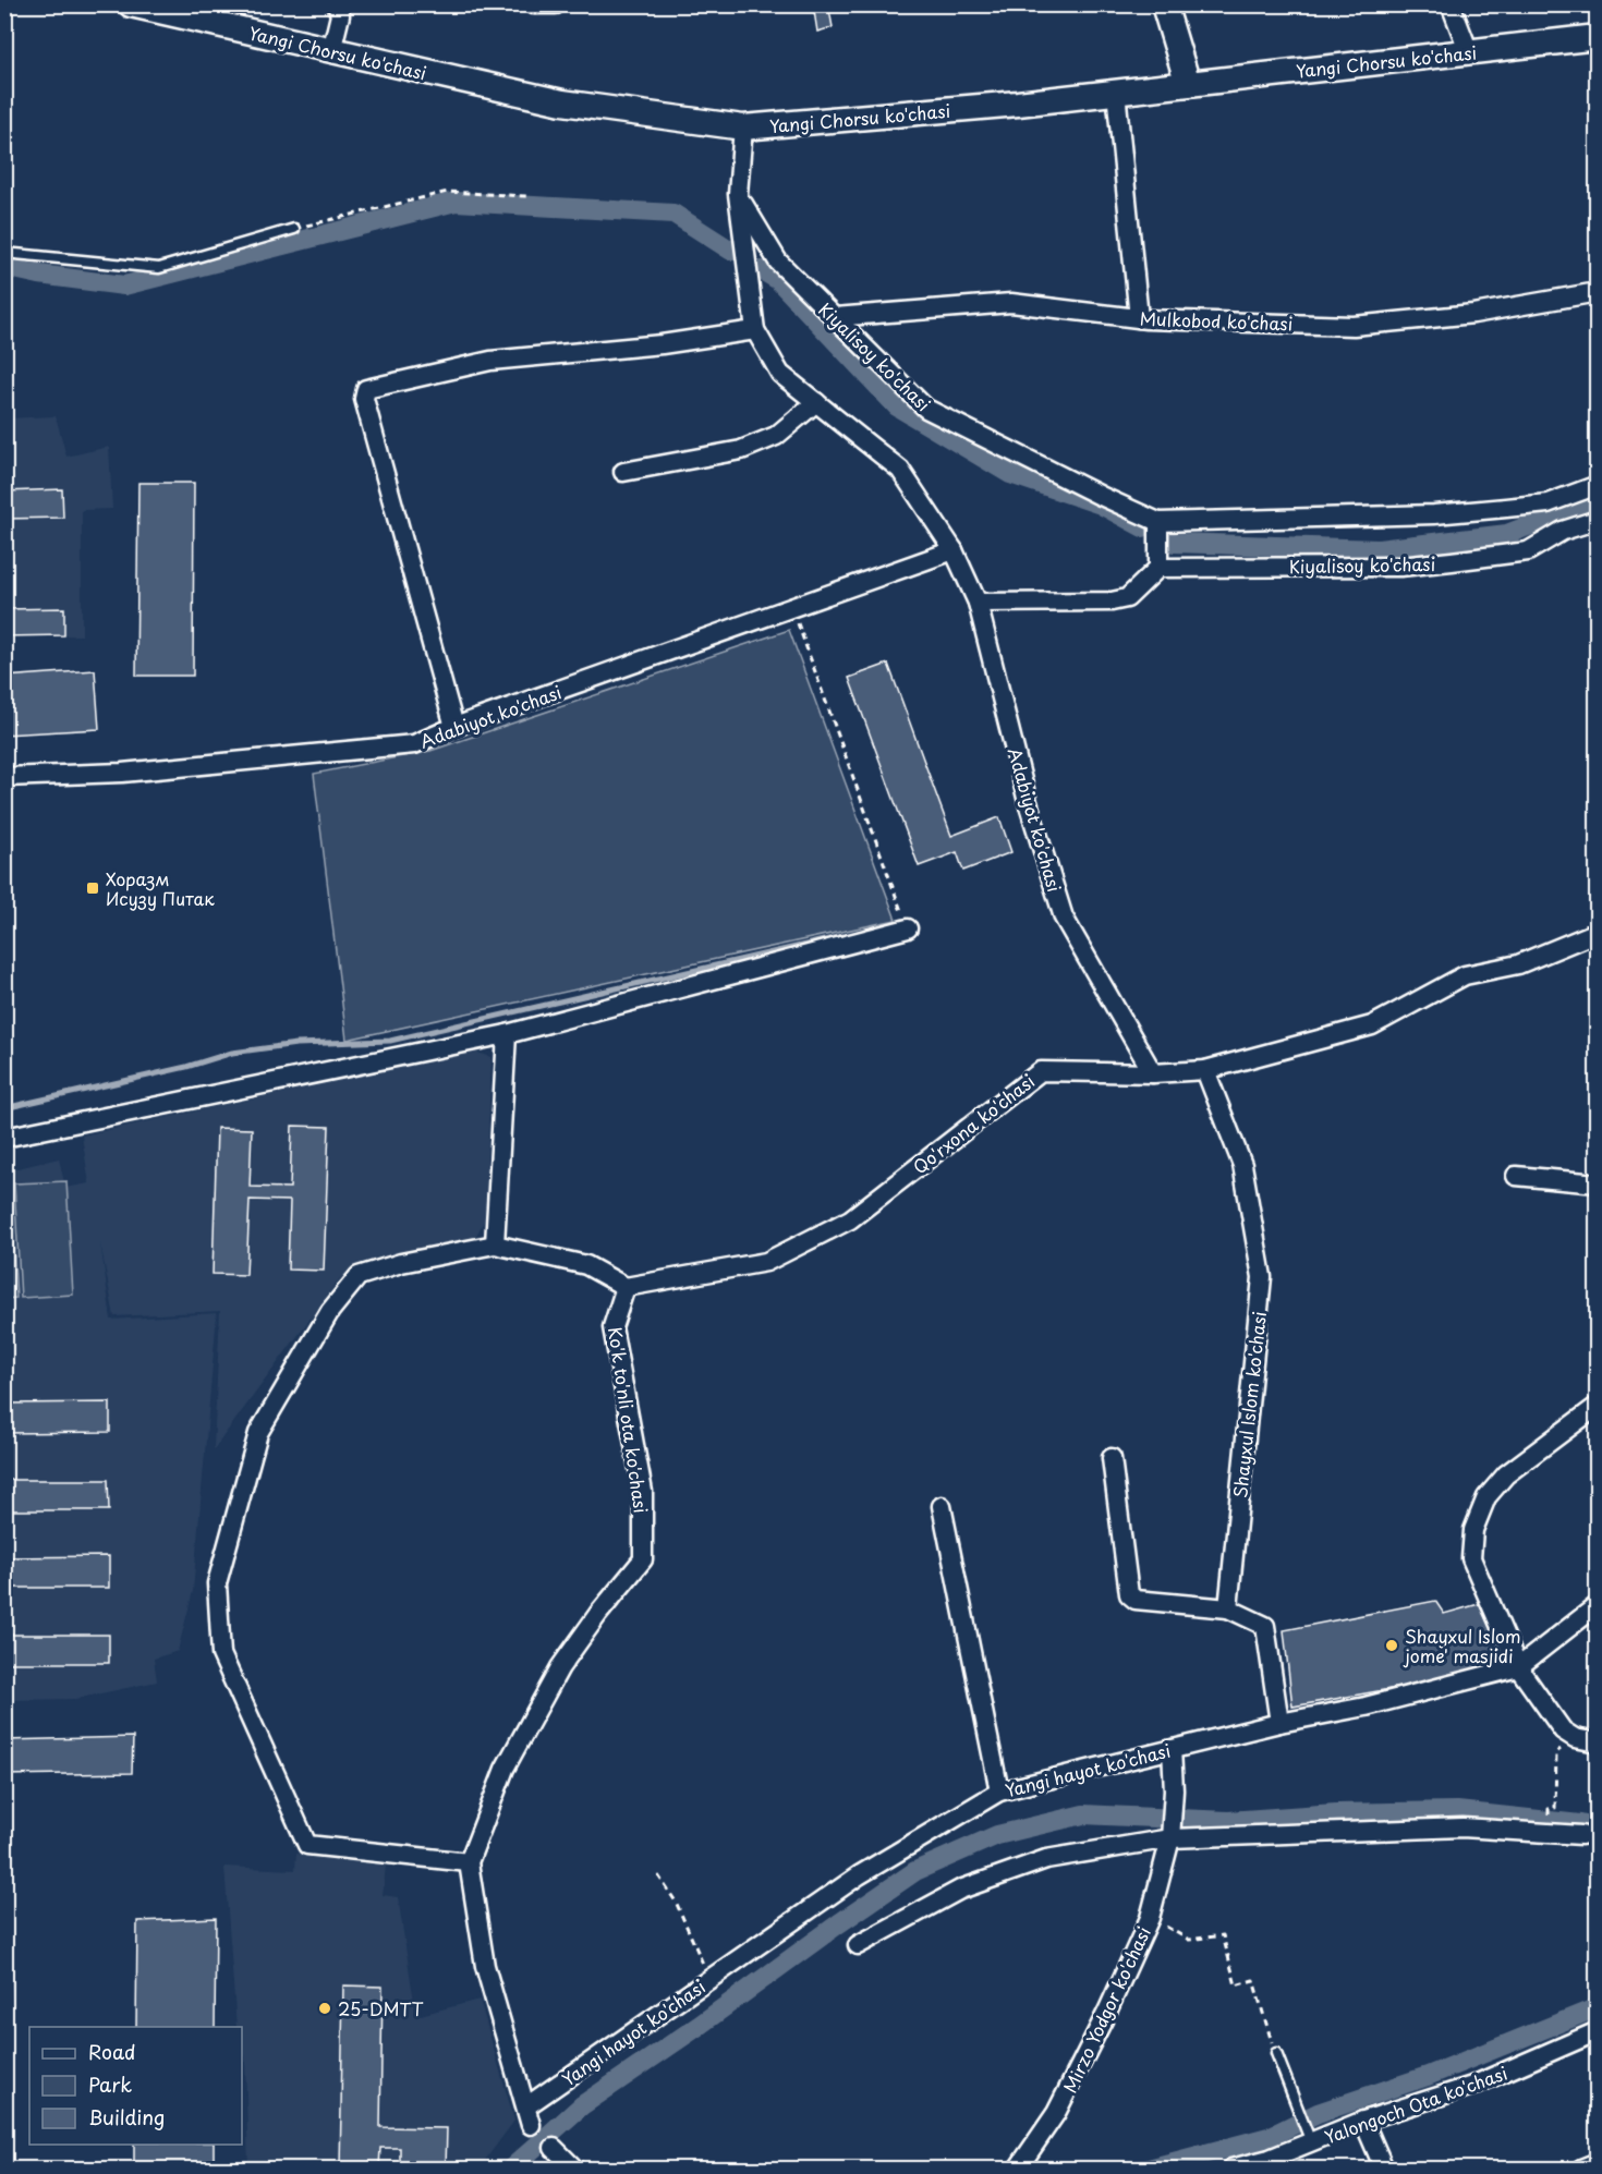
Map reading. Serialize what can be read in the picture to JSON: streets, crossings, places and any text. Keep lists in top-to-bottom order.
{
  "streets": {
    "main road": ["Yangi Chorsu ko'chasi"],
    "street": [
      "Mulkobod ko'chasi",
      "Kiyalisoy ko'chasi",
      "Adabiyot ko'chasi",
      "Qo'rxona ko'chasi",
      "Shayxul Islom ko'chasi",
      "Ko'k to'nli ota ko'chasi",
      "Yangi hayot ko'chasi",
      "Mirzo Yodgor ko'chasi",
      "Yalongoch Ota ko'chasi"
    ]
  },
  "crossings": [
    ["Yangi Chorsu ko'chasi", "Adabiyot ko'chasi"],
    ["Mulkobod ko'chasi", "Kiyalisoy ko'chasi"],
    ["Kiyalisoy ko'chasi", "Adabiyot ko'chasi"],
    ["Adabiyot ko'chasi", "Qo'rxona ko'chasi"],
    ["Qo'rxona ko'chasi", "Shayxul Islom ko'chasi"],
    ["Qo'rxona ko'chasi", "Ko'k to'nli ota ko'chasi"],
    ["Yangi hayot ko'chasi", "Mirzo Yodgor ko'chasi"]
  ],
  "places": {
    "transit": ["Хоразм Исузу Питак"],
    "other": ["Shayxul Islom jome' masjidi", "25-DMTT"]
  },
  "legend": ["Road", "Park", "Building"]
}
